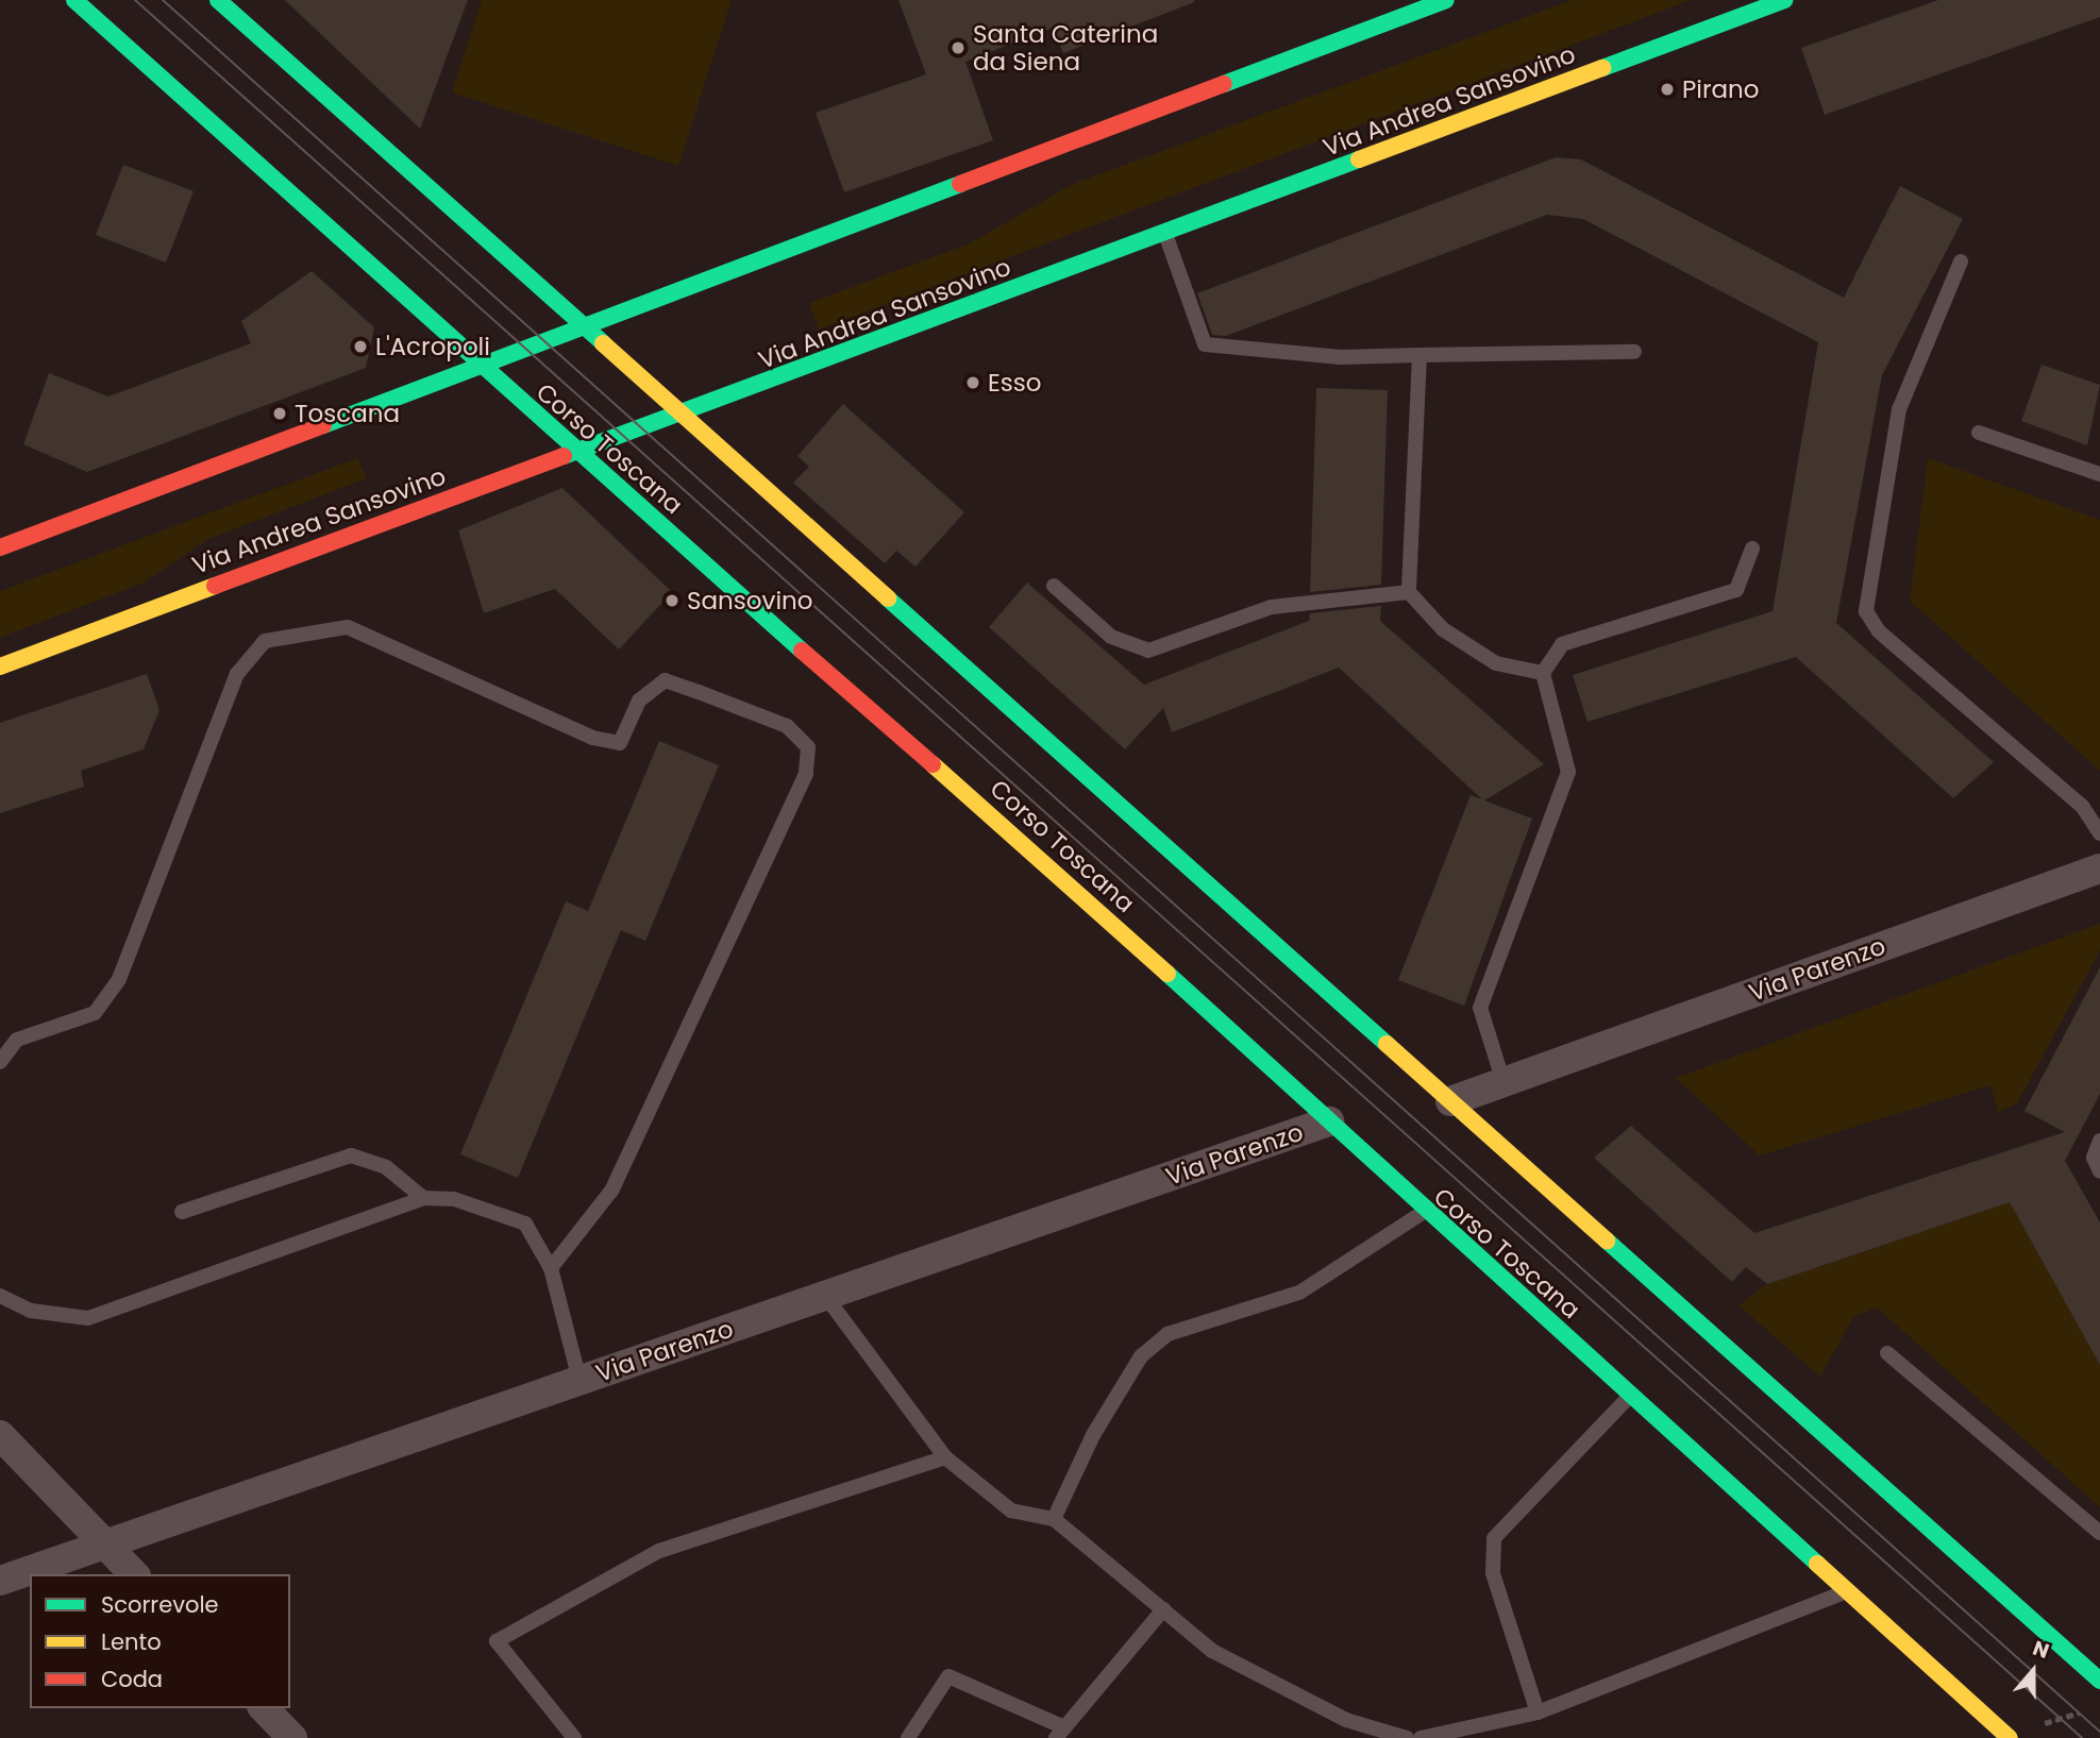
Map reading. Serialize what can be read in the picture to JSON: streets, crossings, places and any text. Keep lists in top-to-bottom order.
{
  "streets": {
    "street": ["Via Andrea Sansovino", "Corso Toscana", "Via Parenzo"]
  },
  "crossings": [
    ["Via Andrea Sansovino", "Corso Toscana"],
    ["Corso Toscana", "Via Parenzo"]
  ],
  "places": [
    "Santa Caterina da Siena",
    "Pirano",
    "L'Acropoli",
    "Esso",
    "Toscana",
    "Sansovino"
  ],
  "legend": ["Scorrevole", "Lento", "Coda"],
  "north": "top"
}
